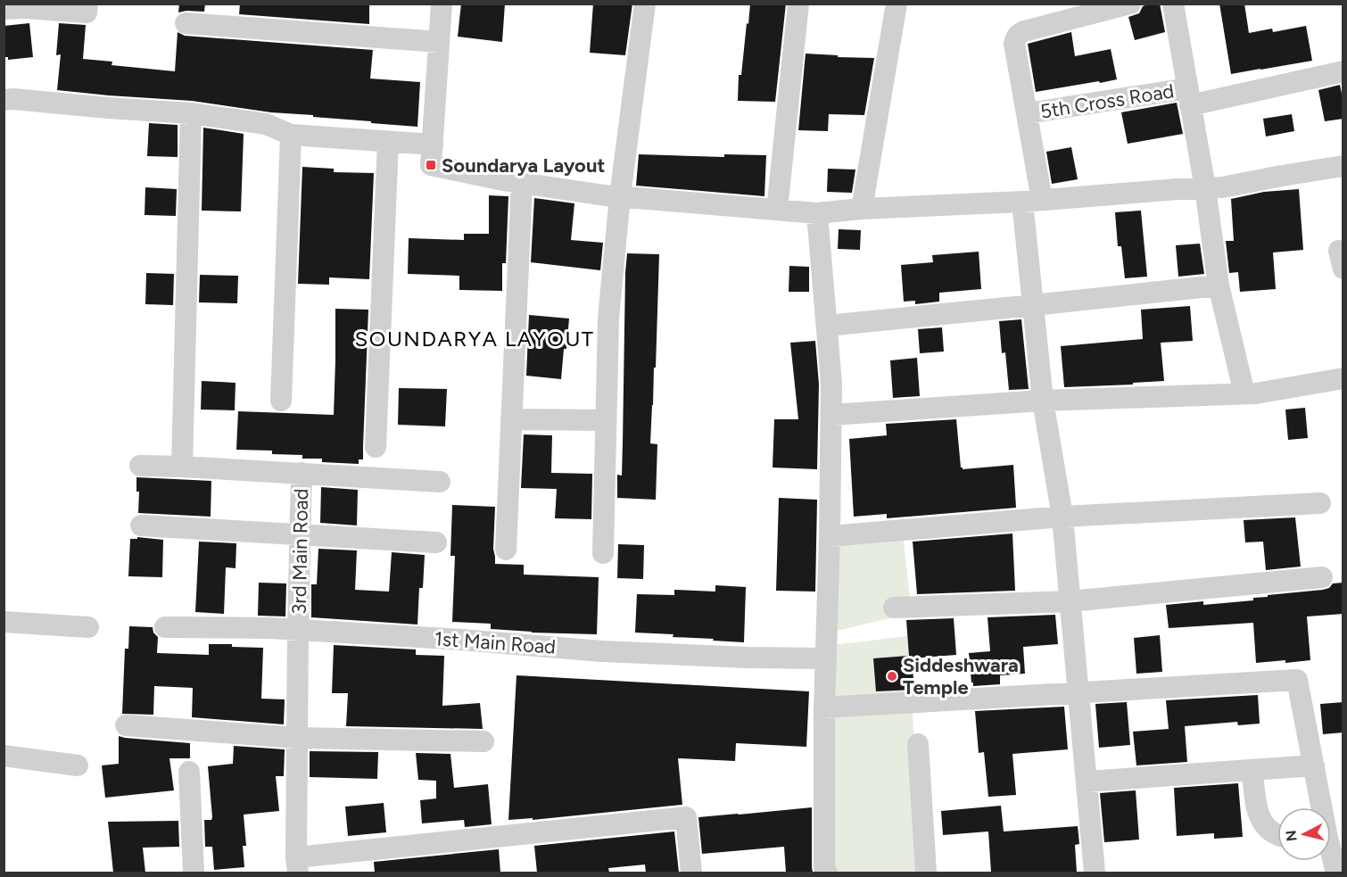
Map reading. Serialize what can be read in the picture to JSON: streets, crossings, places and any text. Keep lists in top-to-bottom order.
{
  "streets": {
    "street": ["5th Cross Road", "3rd Main Road", "1st Main Road"]
  },
  "crossings": [
    ["3rd Main Road", "1st Main Road"]
  ],
  "districts": ["SOUNDARYA LAYOUT"],
  "places": {
    "transit": ["Soundarya Layout"],
    "other": ["Siddeshwara Temple"]
  },
  "north": "left"
}
